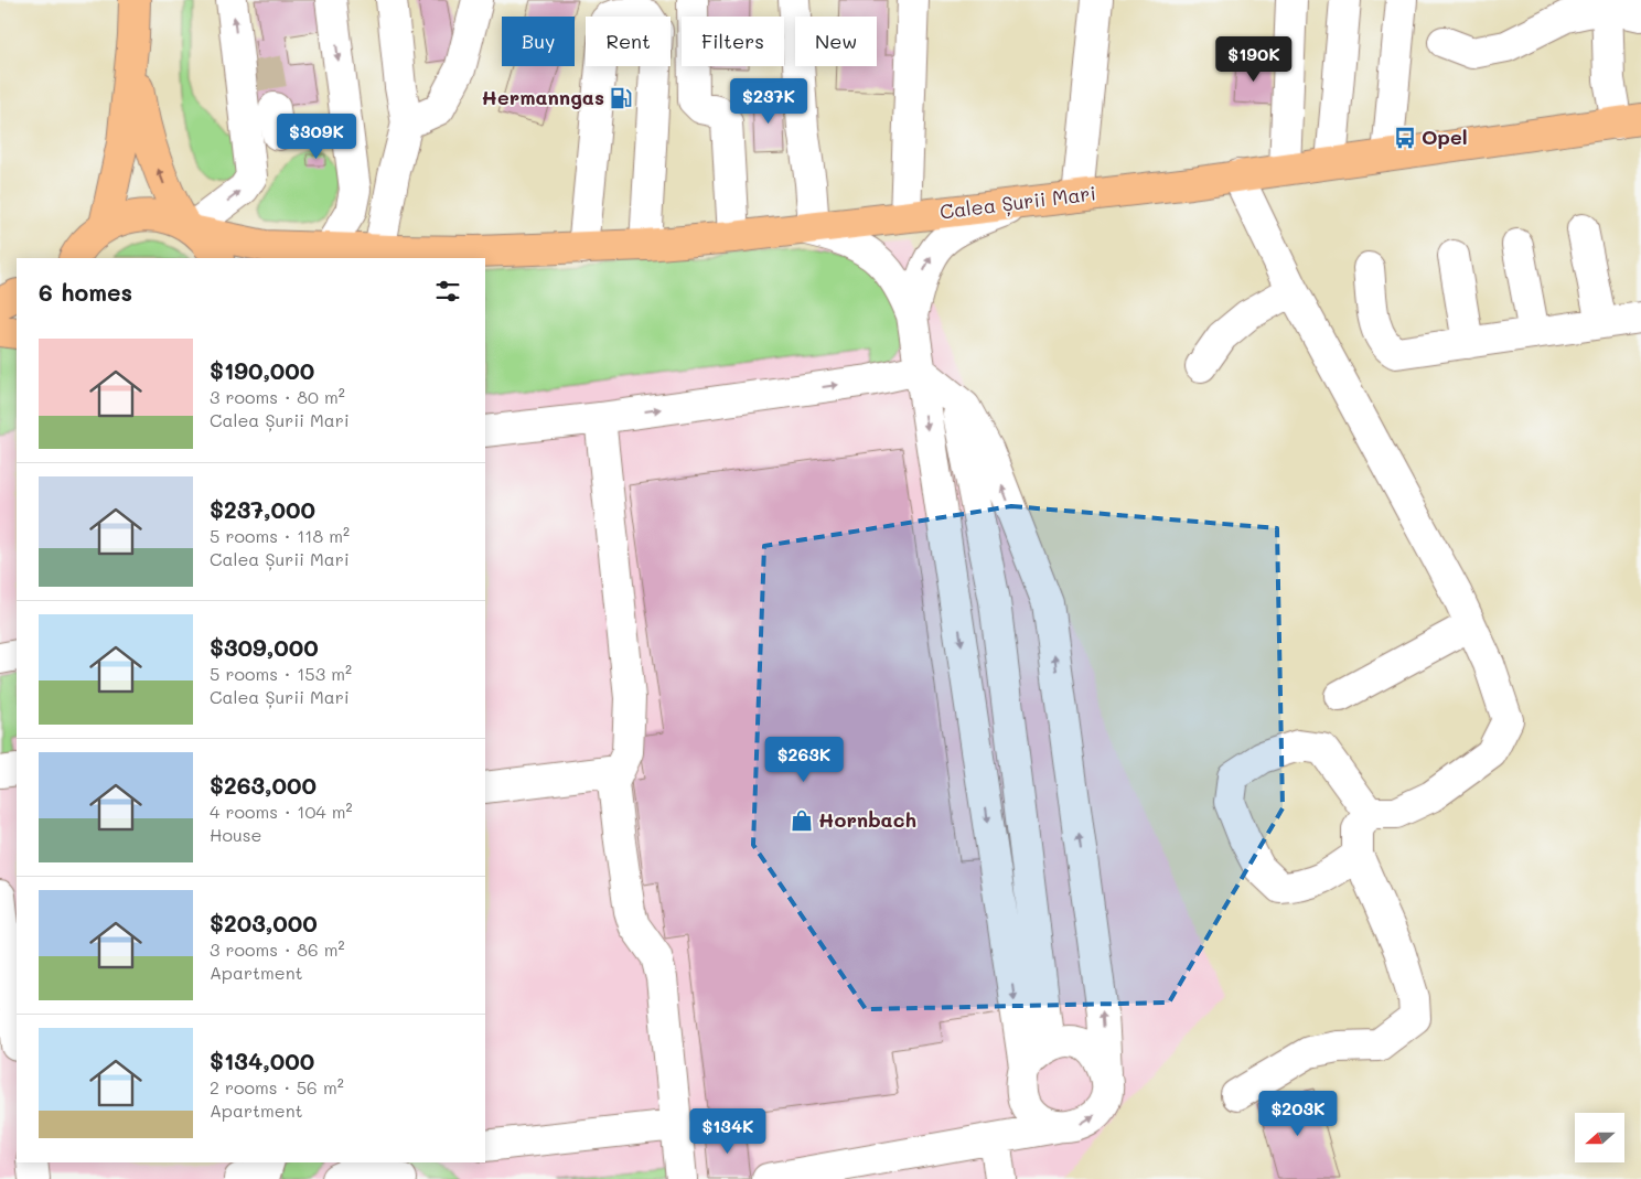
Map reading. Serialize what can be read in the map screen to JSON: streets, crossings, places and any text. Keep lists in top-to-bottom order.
{
  "streets": {
    "main road": ["Calea Șurii Mari"]
  },
  "places": {
    "fuel station": ["Hermanngas"],
    "bus stop": ["Opel"],
    "shop": ["Hornbach"]
  },
  "north": "left",
  "page": {
    "chip": [
      "Buy",
      "Rent",
      "Filters",
      "New"
    ],
    "price": [
      "$190K",
      "$237K",
      "$309K",
      "$263K",
      "$203K",
      "$134K"
    ],
    "heading": "6 homes",
    "list": [
      {
        "name": "$190,000",
        "note": "3 rooms · 80 m² · Calea Șurii Mari"
      },
      {
        "name": "$237,000",
        "note": "5 rooms · 118 m² · Calea Șurii Mari"
      },
      {
        "name": "$309,000",
        "note": "5 rooms · 153 m² · Calea Șurii Mari"
      },
      {
        "name": "$263,000",
        "note": "4 rooms · 104 m² · House"
      },
      {
        "name": "$203,000",
        "note": "3 rooms · 86 m² · Apartment"
      },
      {
        "name": "$134,000",
        "note": "2 rooms · 56 m² · Apartment"
      }
    ]
  }
}
